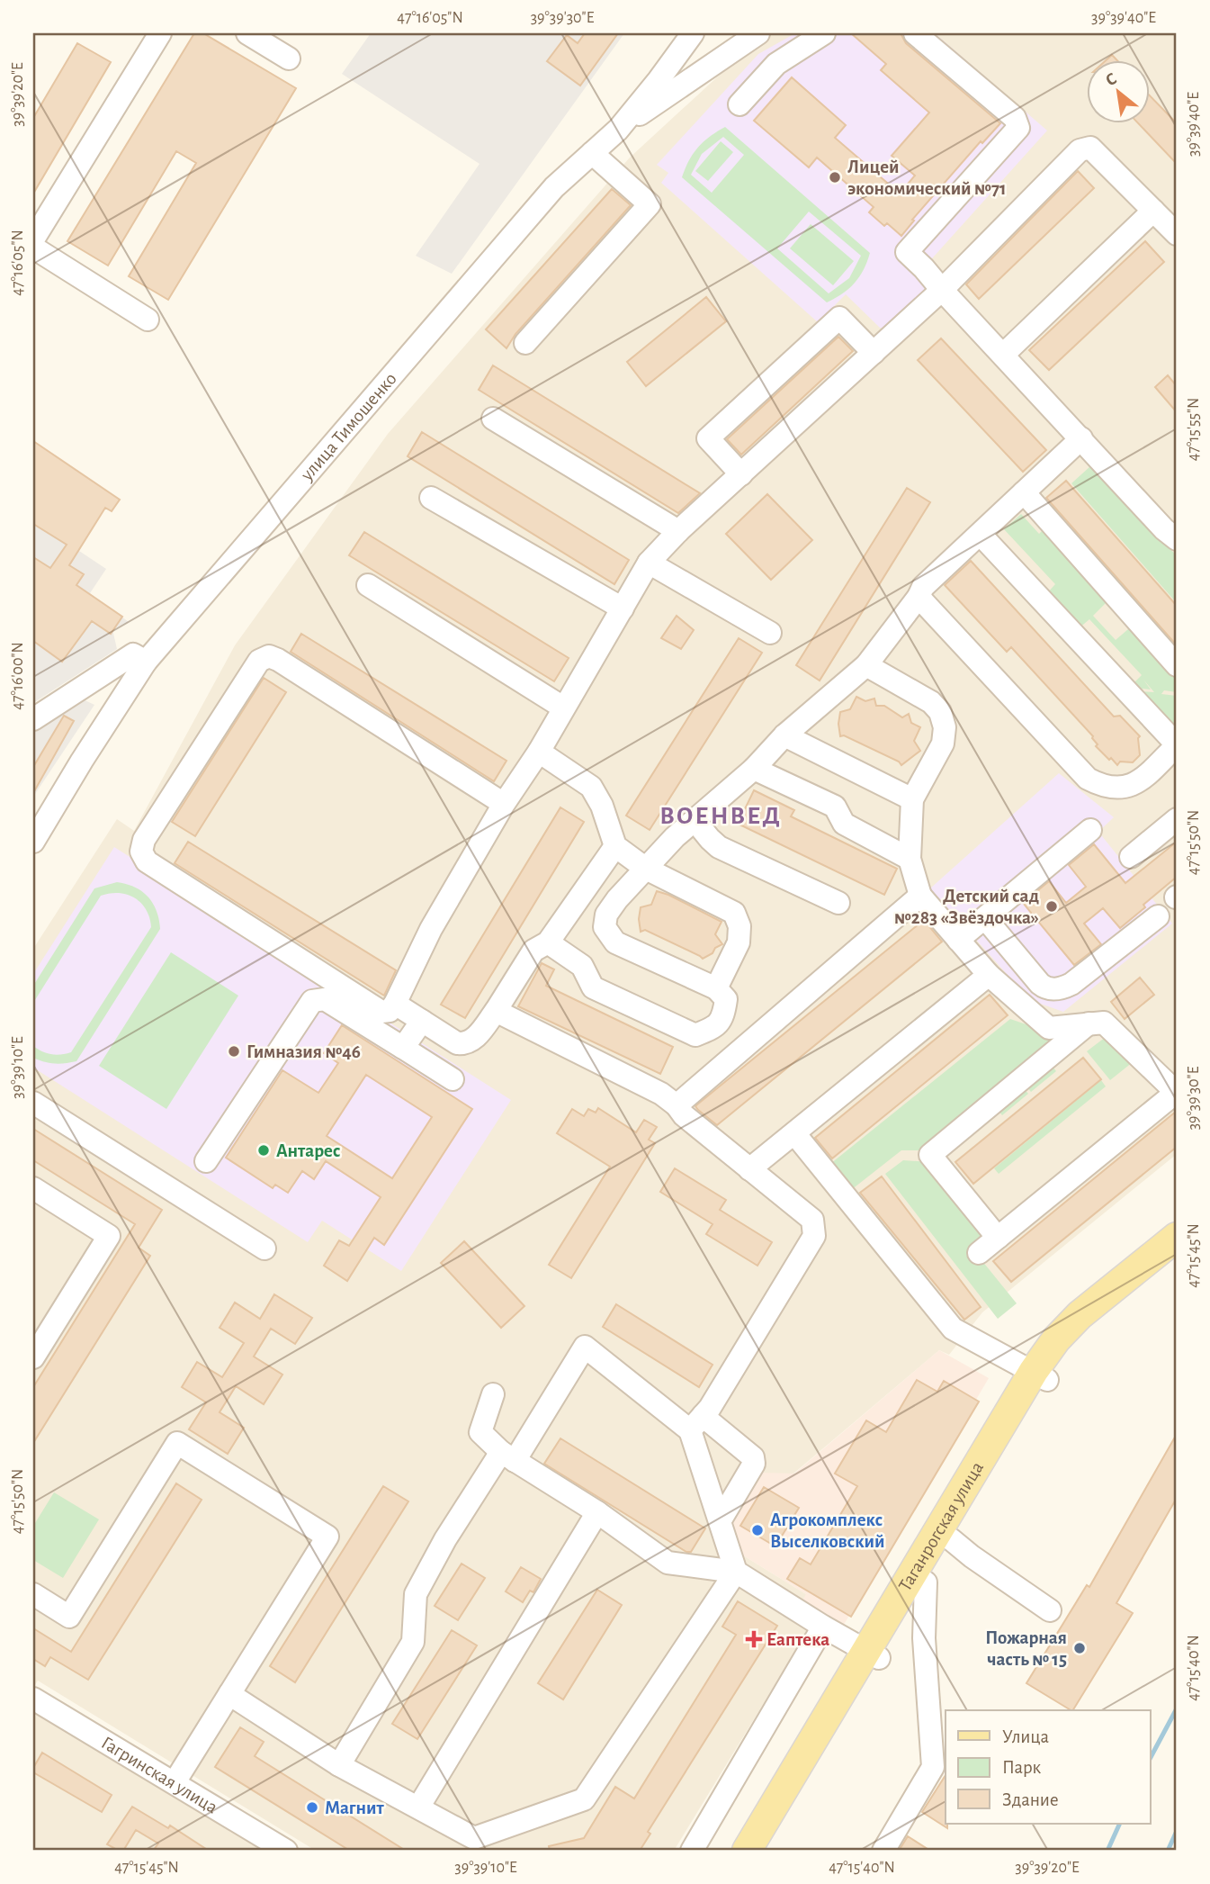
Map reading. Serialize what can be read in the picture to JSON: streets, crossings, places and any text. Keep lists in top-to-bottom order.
{
  "streets": {
    "main road": ["Таганрогская улица"],
    "street": ["улица Тимошенко", "Гагринская улица"]
  },
  "districts": ["ВОЕНВЕД"],
  "places": {
    "other": [
      "Лицей экономический №71",
      "Детский сад №283 «Звёздочка»",
      "Гимназия №46",
      "Антарес",
      "Агрокомплекс Выселковский",
      "Пожарная часть № 15",
      "Магнит"
    ],
    "health": ["Еаптека"]
  },
  "legend": ["Улица", "Парк", "Здание"],
  "north": "top left",
  "coordinates": [
    "47°16'05\"N",
    "39°39'30\"E",
    "39°39'40\"E",
    "39°39'20\"E",
    "47°15'55\"N",
    "47°16'00\"N",
    "47°15'50\"N",
    "39°39'10\"E",
    "47°15'45\"N",
    "47°15'40\"N"
  ]
}
